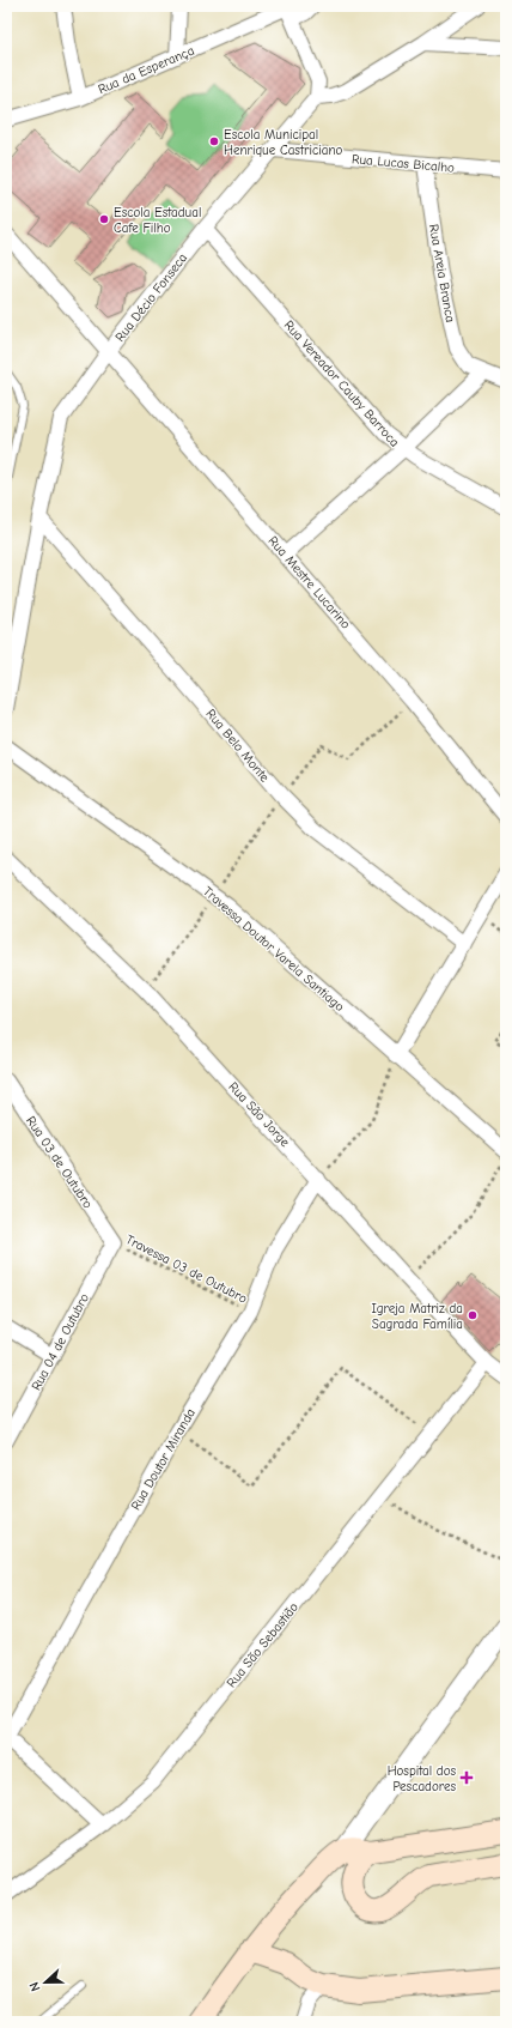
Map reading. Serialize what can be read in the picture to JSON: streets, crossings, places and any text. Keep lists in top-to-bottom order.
{
  "streets": {
    "street": [
      "Rua da Esperança",
      "Rua Lucas Bicalho",
      "Rua Areia Branca",
      "Rua Décio Fonseca",
      "Rua Vereador Cauby Barroca",
      "Rua Mestre Lucarino",
      "Rua Belo Monte",
      "Travessa Doutor Varela Santiago",
      "Rua São Jorge",
      "Rua 03 de Outubro",
      "Rua 04 de Outubro",
      "Rua Doutor Miranda",
      "Rua São Sebastião"
    ],
    "path": ["Travessa 03 de Outubro"]
  },
  "crossings": [
    ["Rua Lucas Bicalho", "Rua Areia Branca"],
    ["Rua Lucas Bicalho", "Rua Décio Fonseca"],
    ["Rua Décio Fonseca", "Rua Vereador Cauby Barroca"],
    ["Rua Décio Fonseca", "Rua Mestre Lucarino"],
    ["Rua Décio Fonseca", "Rua Belo Monte"],
    ["Rua São Jorge", "Rua Doutor Miranda"],
    ["Rua São Jorge", "Rua São Sebastião"],
    ["Rua 03 de Outubro", "Travessa 03 de Outubro"],
    ["Rua 03 de Outubro", "Rua 04 de Outubro"],
    ["Travessa 03 de Outubro", "Rua 04 de Outubro"],
    ["Travessa 03 de Outubro", "Rua Doutor Miranda"]
  ],
  "places": {
    "other": ["Escola Municipal Henrique Castriciano", "Escola Estadual Cafe Filho", "Igreja Matriz da Sagrada Família"],
    "health": ["Hospital dos Pescadores"]
  },
  "north": "left"
}
